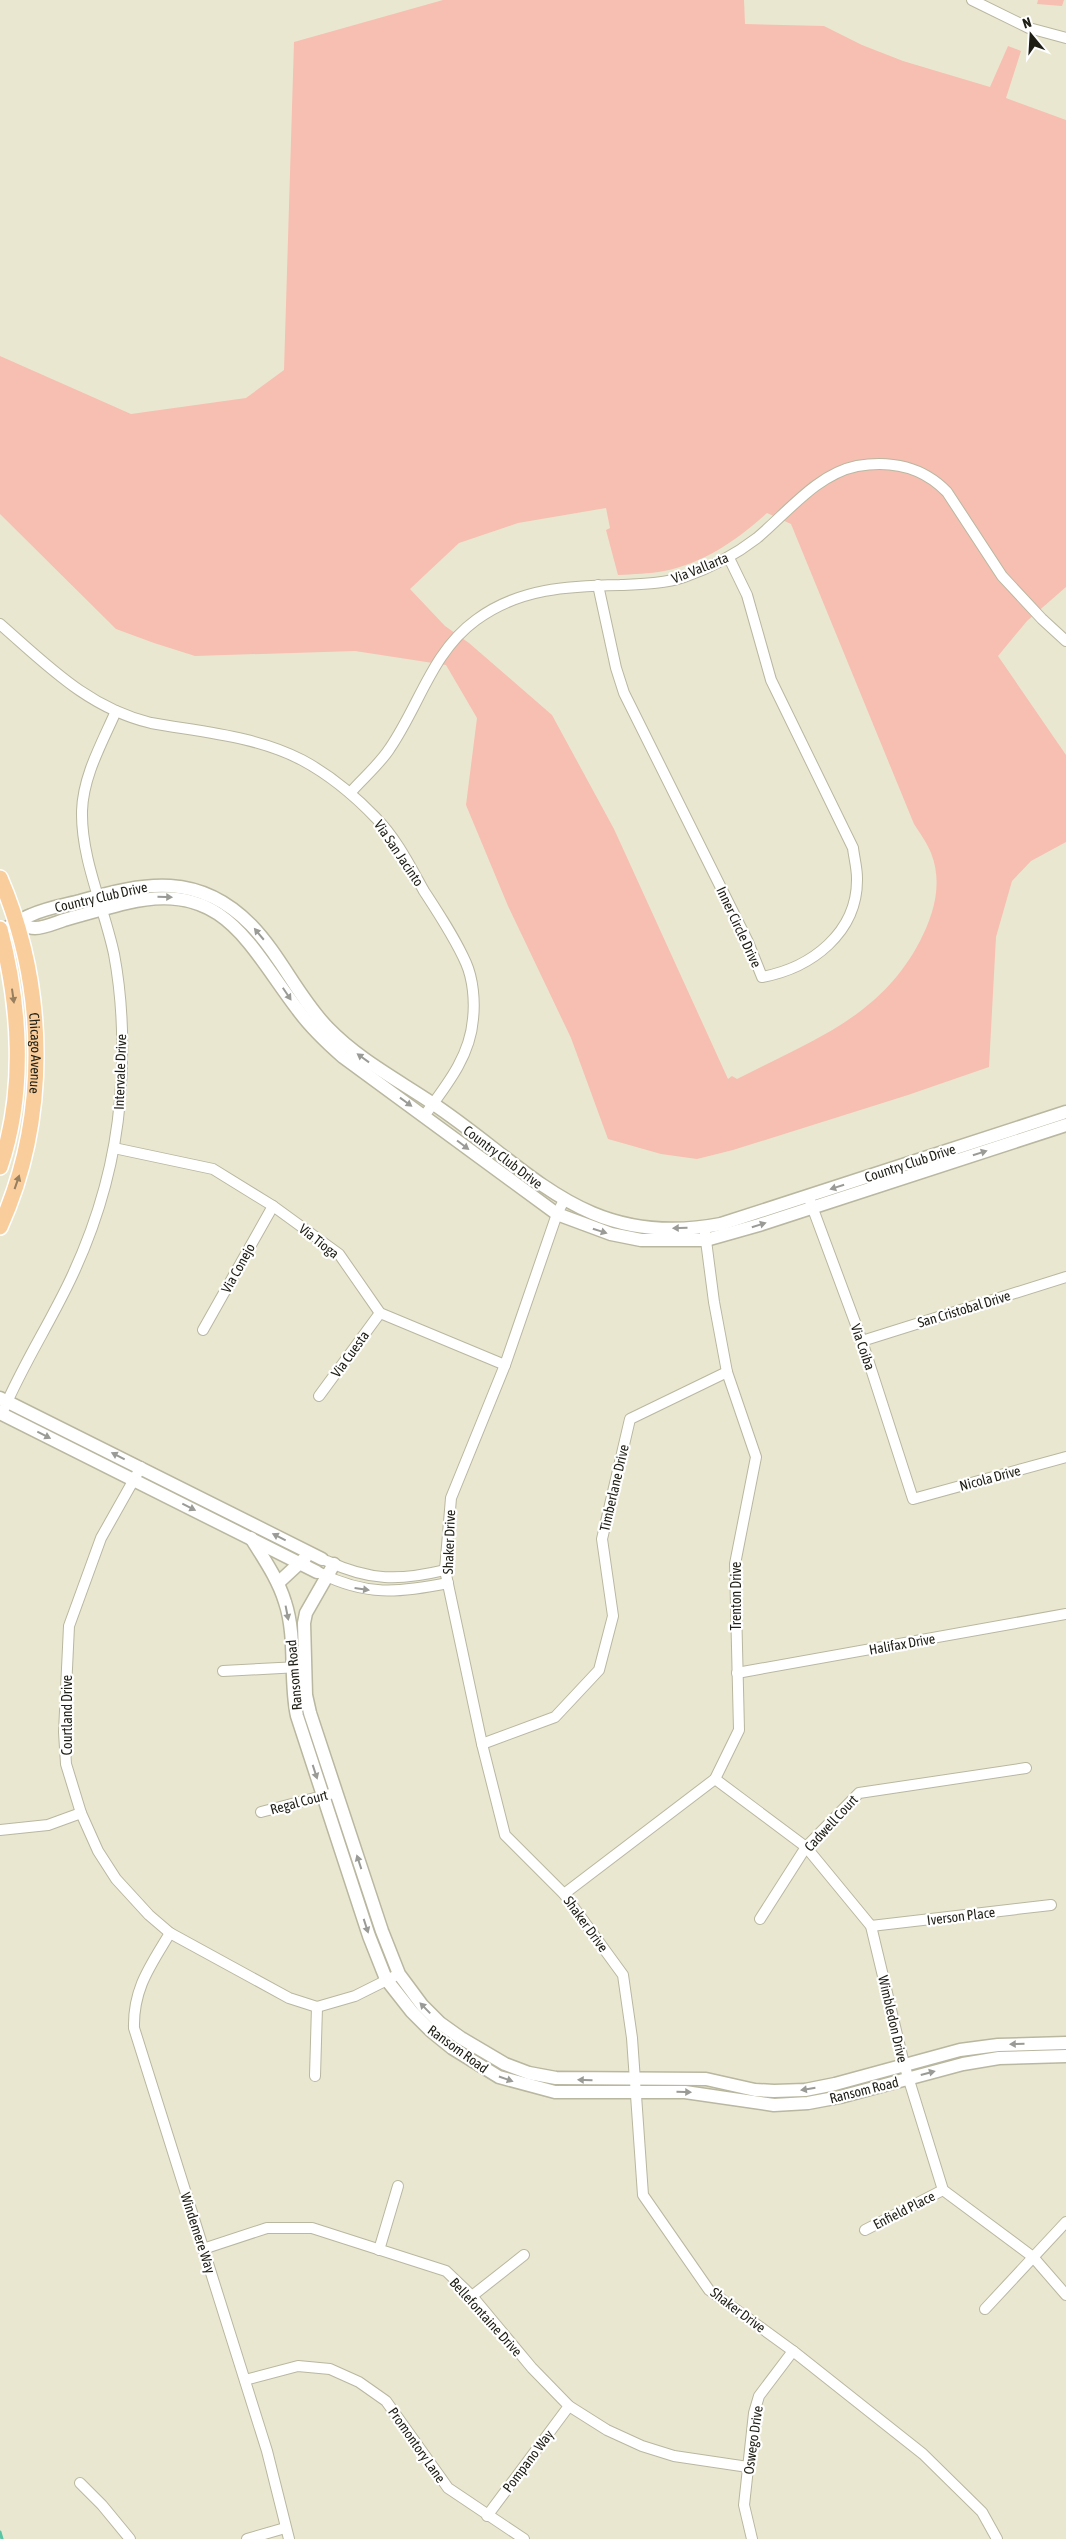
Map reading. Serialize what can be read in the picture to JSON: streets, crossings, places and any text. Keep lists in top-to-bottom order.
{
  "streets": {
    "main road": ["Chicago Avenue"],
    "street": [
      "Via Vallarta",
      "Via San Jacinto",
      "Country Club Drive",
      "Inner Circle Drive",
      "Intervale Drive",
      "Via Tioga",
      "Via Conejo",
      "San Cristobal Drive",
      "Via Coiba",
      "Via Cuesta",
      "Nicola Drive",
      "Timberlane Drive",
      "Shaker Drive",
      "Trenton Drive",
      "Halifax Drive",
      "Ransom Road",
      "Courtland Drive",
      "Regal Court",
      "Cadwell Court",
      "Iverson Place",
      "Wimbledon Drive",
      "Enfield Place",
      "Windemere Way",
      "Bellefontaine Drive",
      "Oswego Drive",
      "Promontory Lane",
      "Pompano Way"
    ]
  },
  "crossings": [
    ["Via Vallarta", "Via San Jacinto"],
    ["Via Vallarta", "Inner Circle Drive"],
    ["Via San Jacinto", "Country Club Drive"],
    ["Via San Jacinto", "Intervale Drive"],
    ["Country Club Drive", "Chicago Avenue"],
    ["Country Club Drive", "Intervale Drive"],
    ["Country Club Drive", "Via Coiba"],
    ["Country Club Drive", "Shaker Drive"],
    ["Country Club Drive", "Trenton Drive"],
    ["Intervale Drive", "Via Tioga"],
    ["Via Tioga", "Via Conejo"],
    ["Via Tioga", "Via Cuesta"],
    ["San Cristobal Drive", "Via Coiba"],
    ["Via Coiba", "Nicola Drive"],
    ["Timberlane Drive", "Shaker Drive"],
    ["Timberlane Drive", "Trenton Drive"],
    ["Shaker Drive", "Trenton Drive"],
    ["Shaker Drive", "Ransom Road"],
    ["Shaker Drive", "Oswego Drive"],
    ["Trenton Drive", "Halifax Drive"],
    ["Trenton Drive", "Wimbledon Drive"],
    ["Ransom Road", "Regal Court"],
    ["Ransom Road", "Wimbledon Drive"],
    ["Courtland Drive", "Windemere Way"],
    ["Cadwell Court", "Wimbledon Drive"],
    ["Iverson Place", "Wimbledon Drive"],
    ["Wimbledon Drive", "Enfield Place"],
    ["Windemere Way", "Bellefontaine Drive"],
    ["Windemere Way", "Promontory Lane"],
    ["Bellefontaine Drive", "Oswego Drive"],
    ["Bellefontaine Drive", "Pompano Way"],
    ["Promontory Lane", "Pompano Way"]
  ],
  "north": "top"
}
